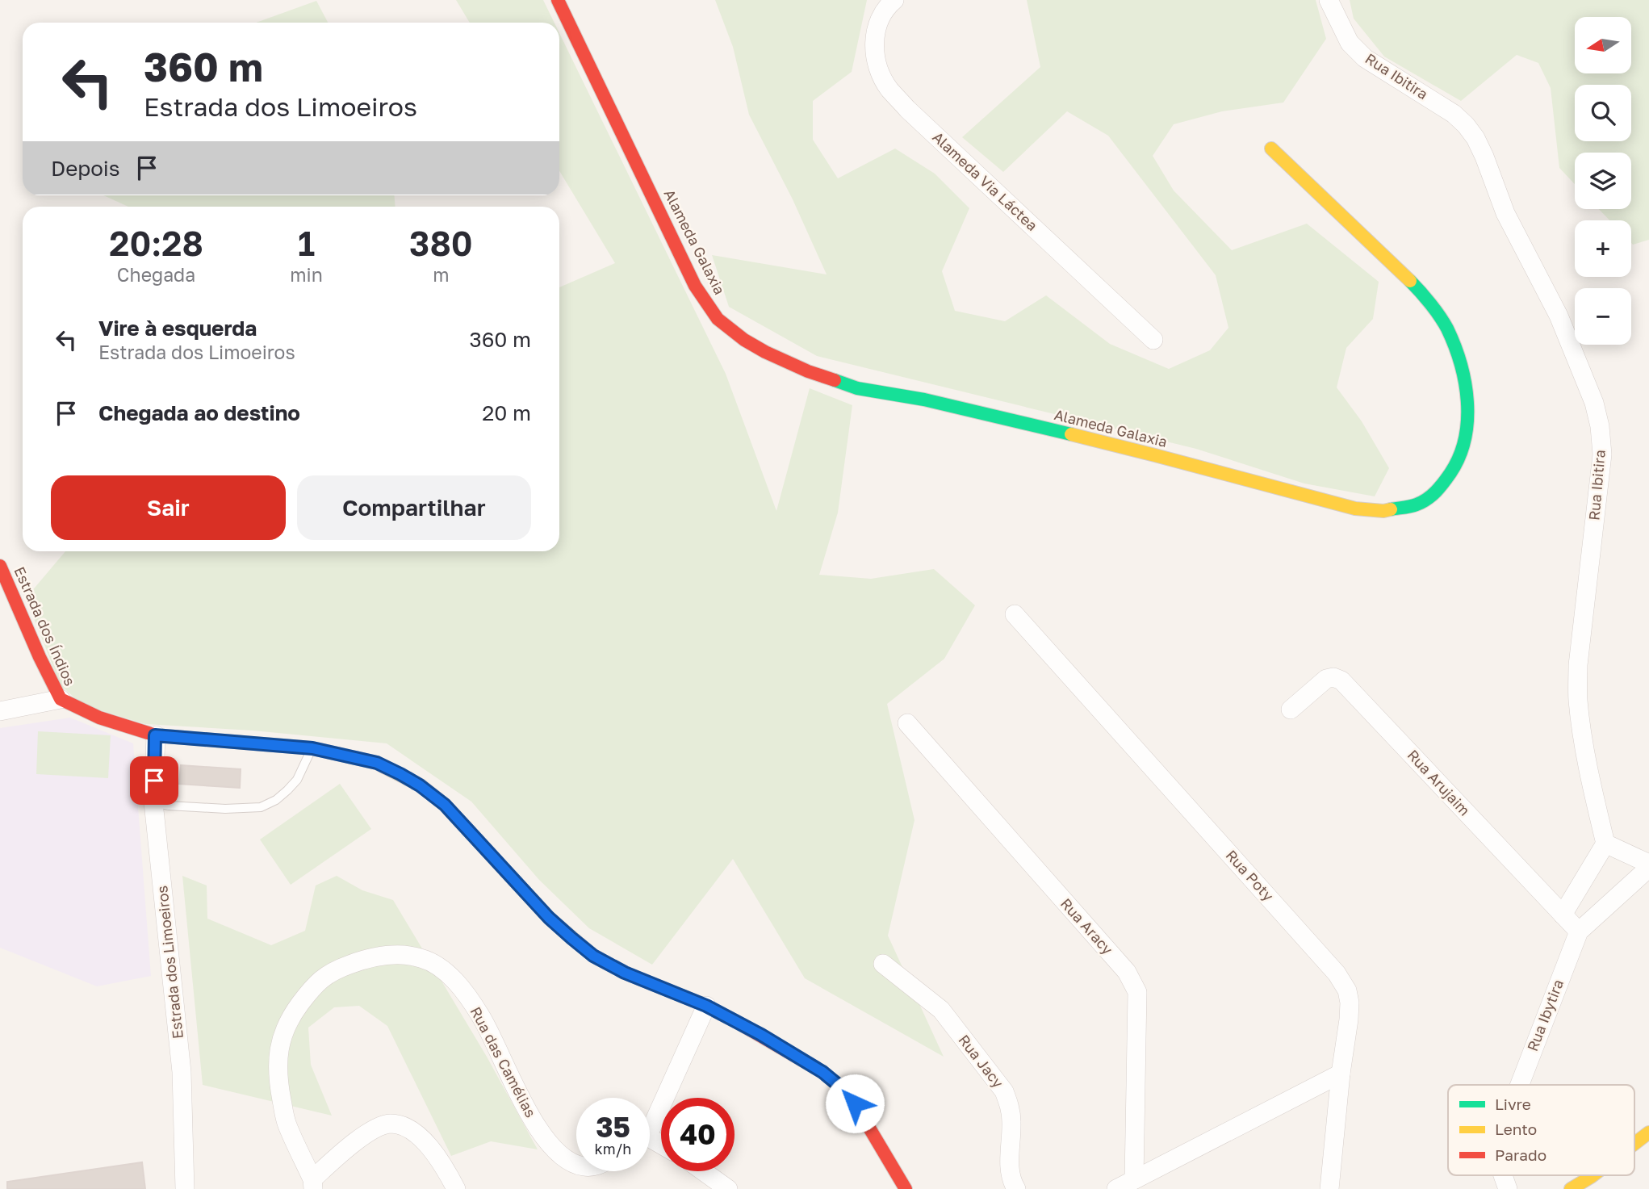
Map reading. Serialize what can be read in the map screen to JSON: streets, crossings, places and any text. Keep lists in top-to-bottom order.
{
  "streets": {
    "street": [
      "Rua Ibitira",
      "Alameda Via Láctea",
      "Alameda Galaxia",
      "Estrada dos Índios",
      "Rua Arujaim",
      "Rua Poty",
      "Rua Aracy",
      "Estrada dos Limoeiros",
      "Rua Ibytira",
      "Rua Jacy",
      "Rua das Camélias"
    ]
  },
  "crossings": [
    ["Estrada dos Índios", "Estrada dos Limoeiros"],
    ["Rua Arujaim", "Rua Ibytira"]
  ],
  "legend": ["Livre", "Lento", "Parado"],
  "north": "left",
  "page": {
    "map_buttons": ["+", "−"],
    "turn": ["360 m", "Estrada dos Limoeiros"],
    "then": "Depois",
    "eta": [
      "20:28",
      "Chegada",
      "1",
      "min",
      "380",
      "m"
    ],
    "list": [
      {
        "name": "Vire à esquerda",
        "note": "Estrada dos Limoeiros",
        "value": "360 m"
      },
      {
        "name": "Chegada ao destino",
        "value": "20 m"
      }
    ],
    "buttons": ["Sair", "Compartilhar"],
    "speed": "35 km/h",
    "limit": "40"
  }
}
